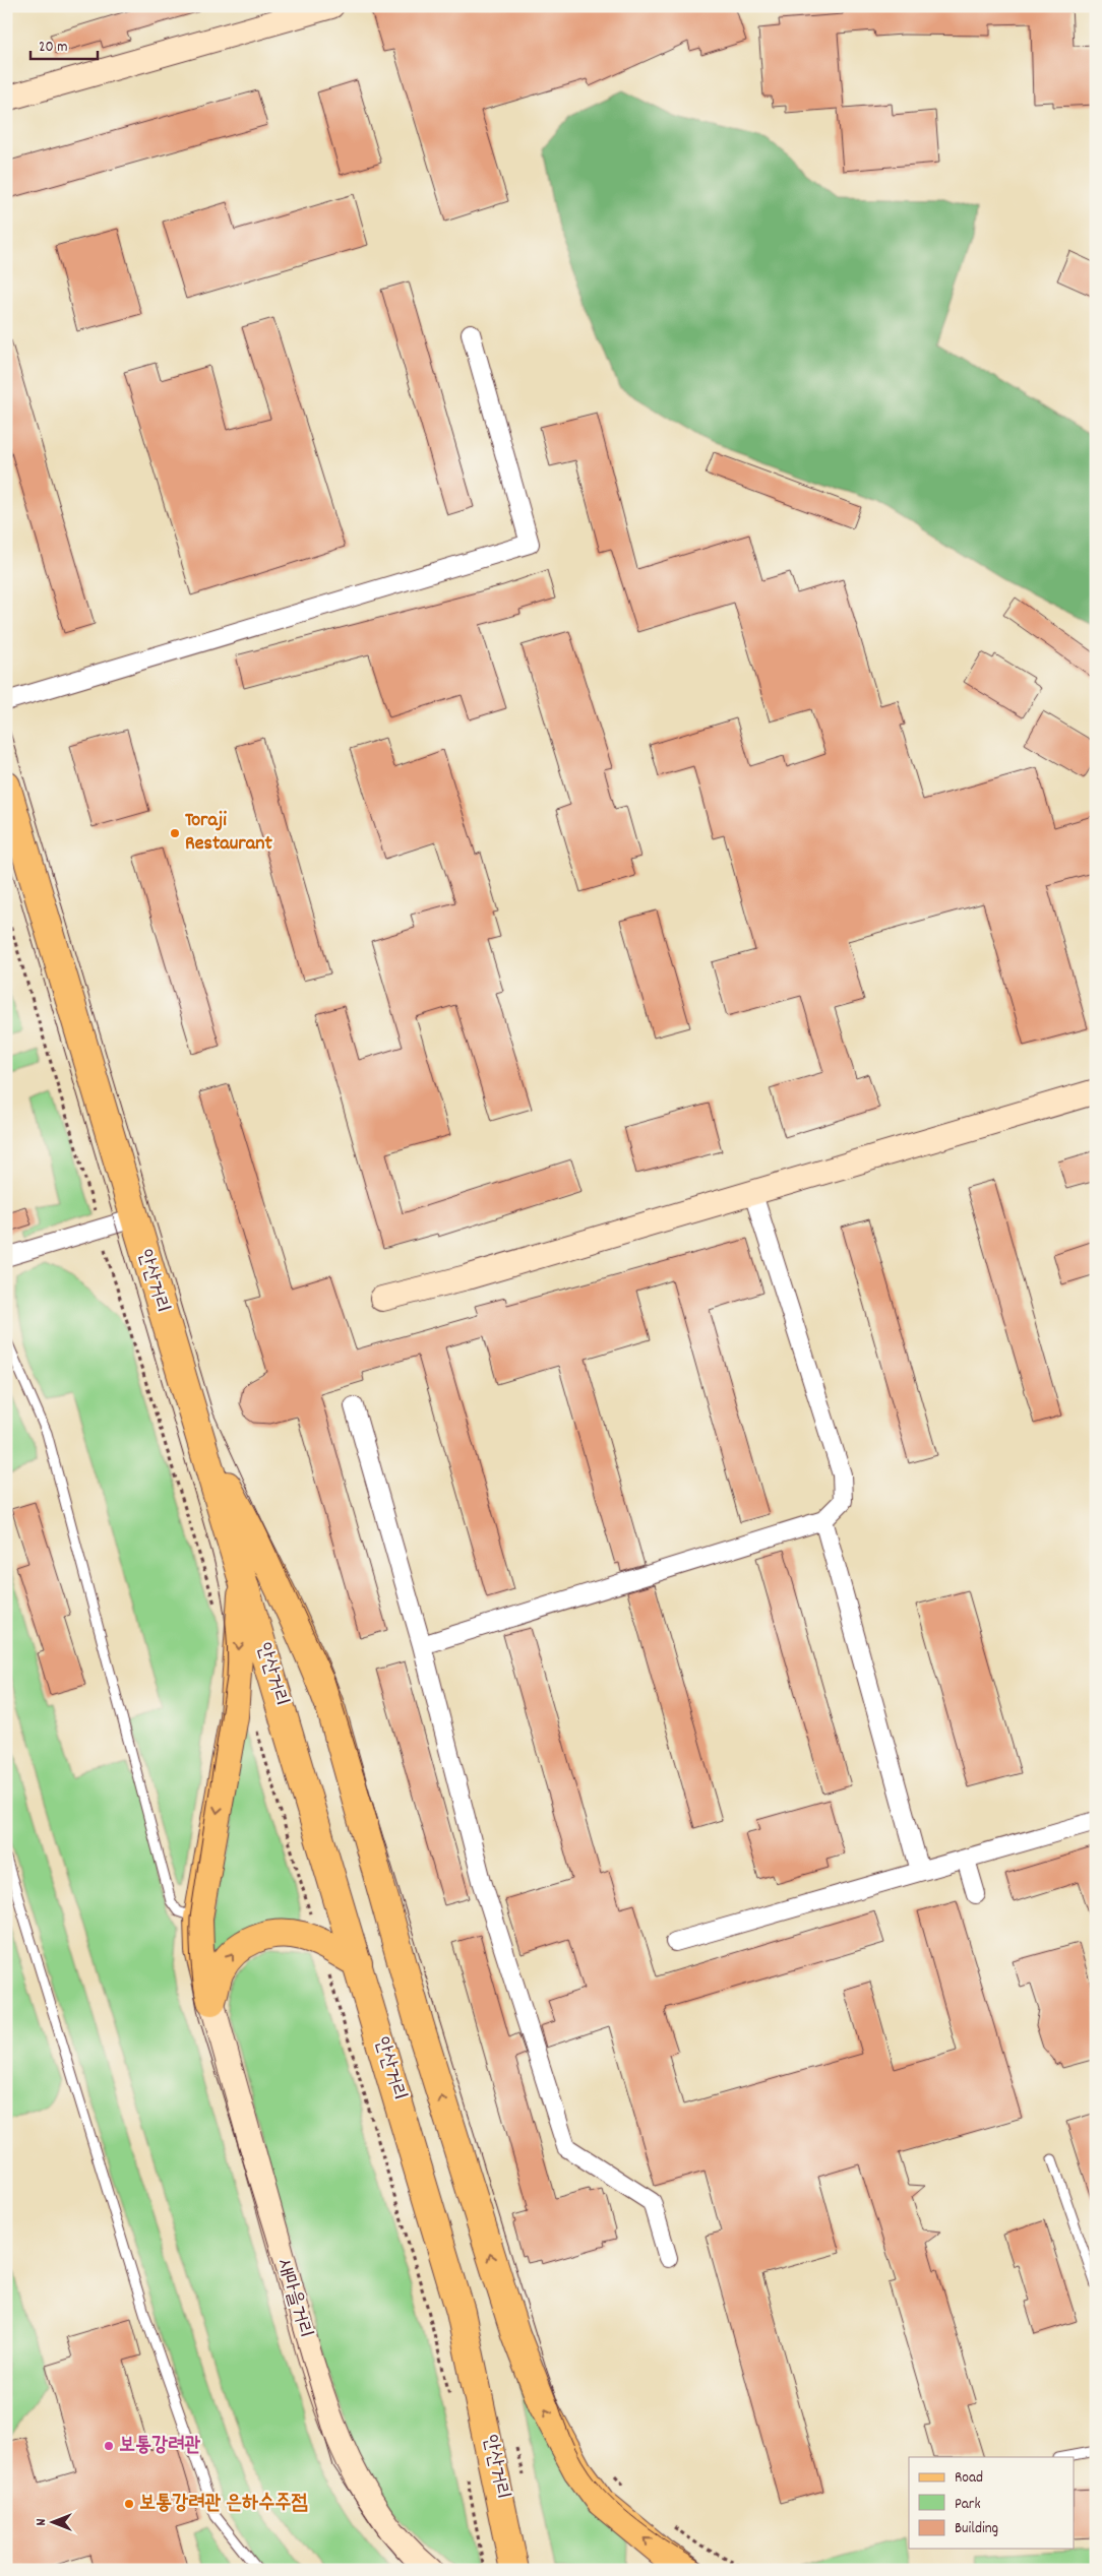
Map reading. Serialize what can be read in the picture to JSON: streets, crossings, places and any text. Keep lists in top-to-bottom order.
{
  "streets": {
    "main road": ["안산거리"],
    "street": ["새마을거리"]
  },
  "places": ["Toraji Restaurant", "보통강려관", "보통강려관 은하수주점"],
  "legend": ["Road", "Park", "Building"],
  "scale_bar": "20 m",
  "north": "left"
}
